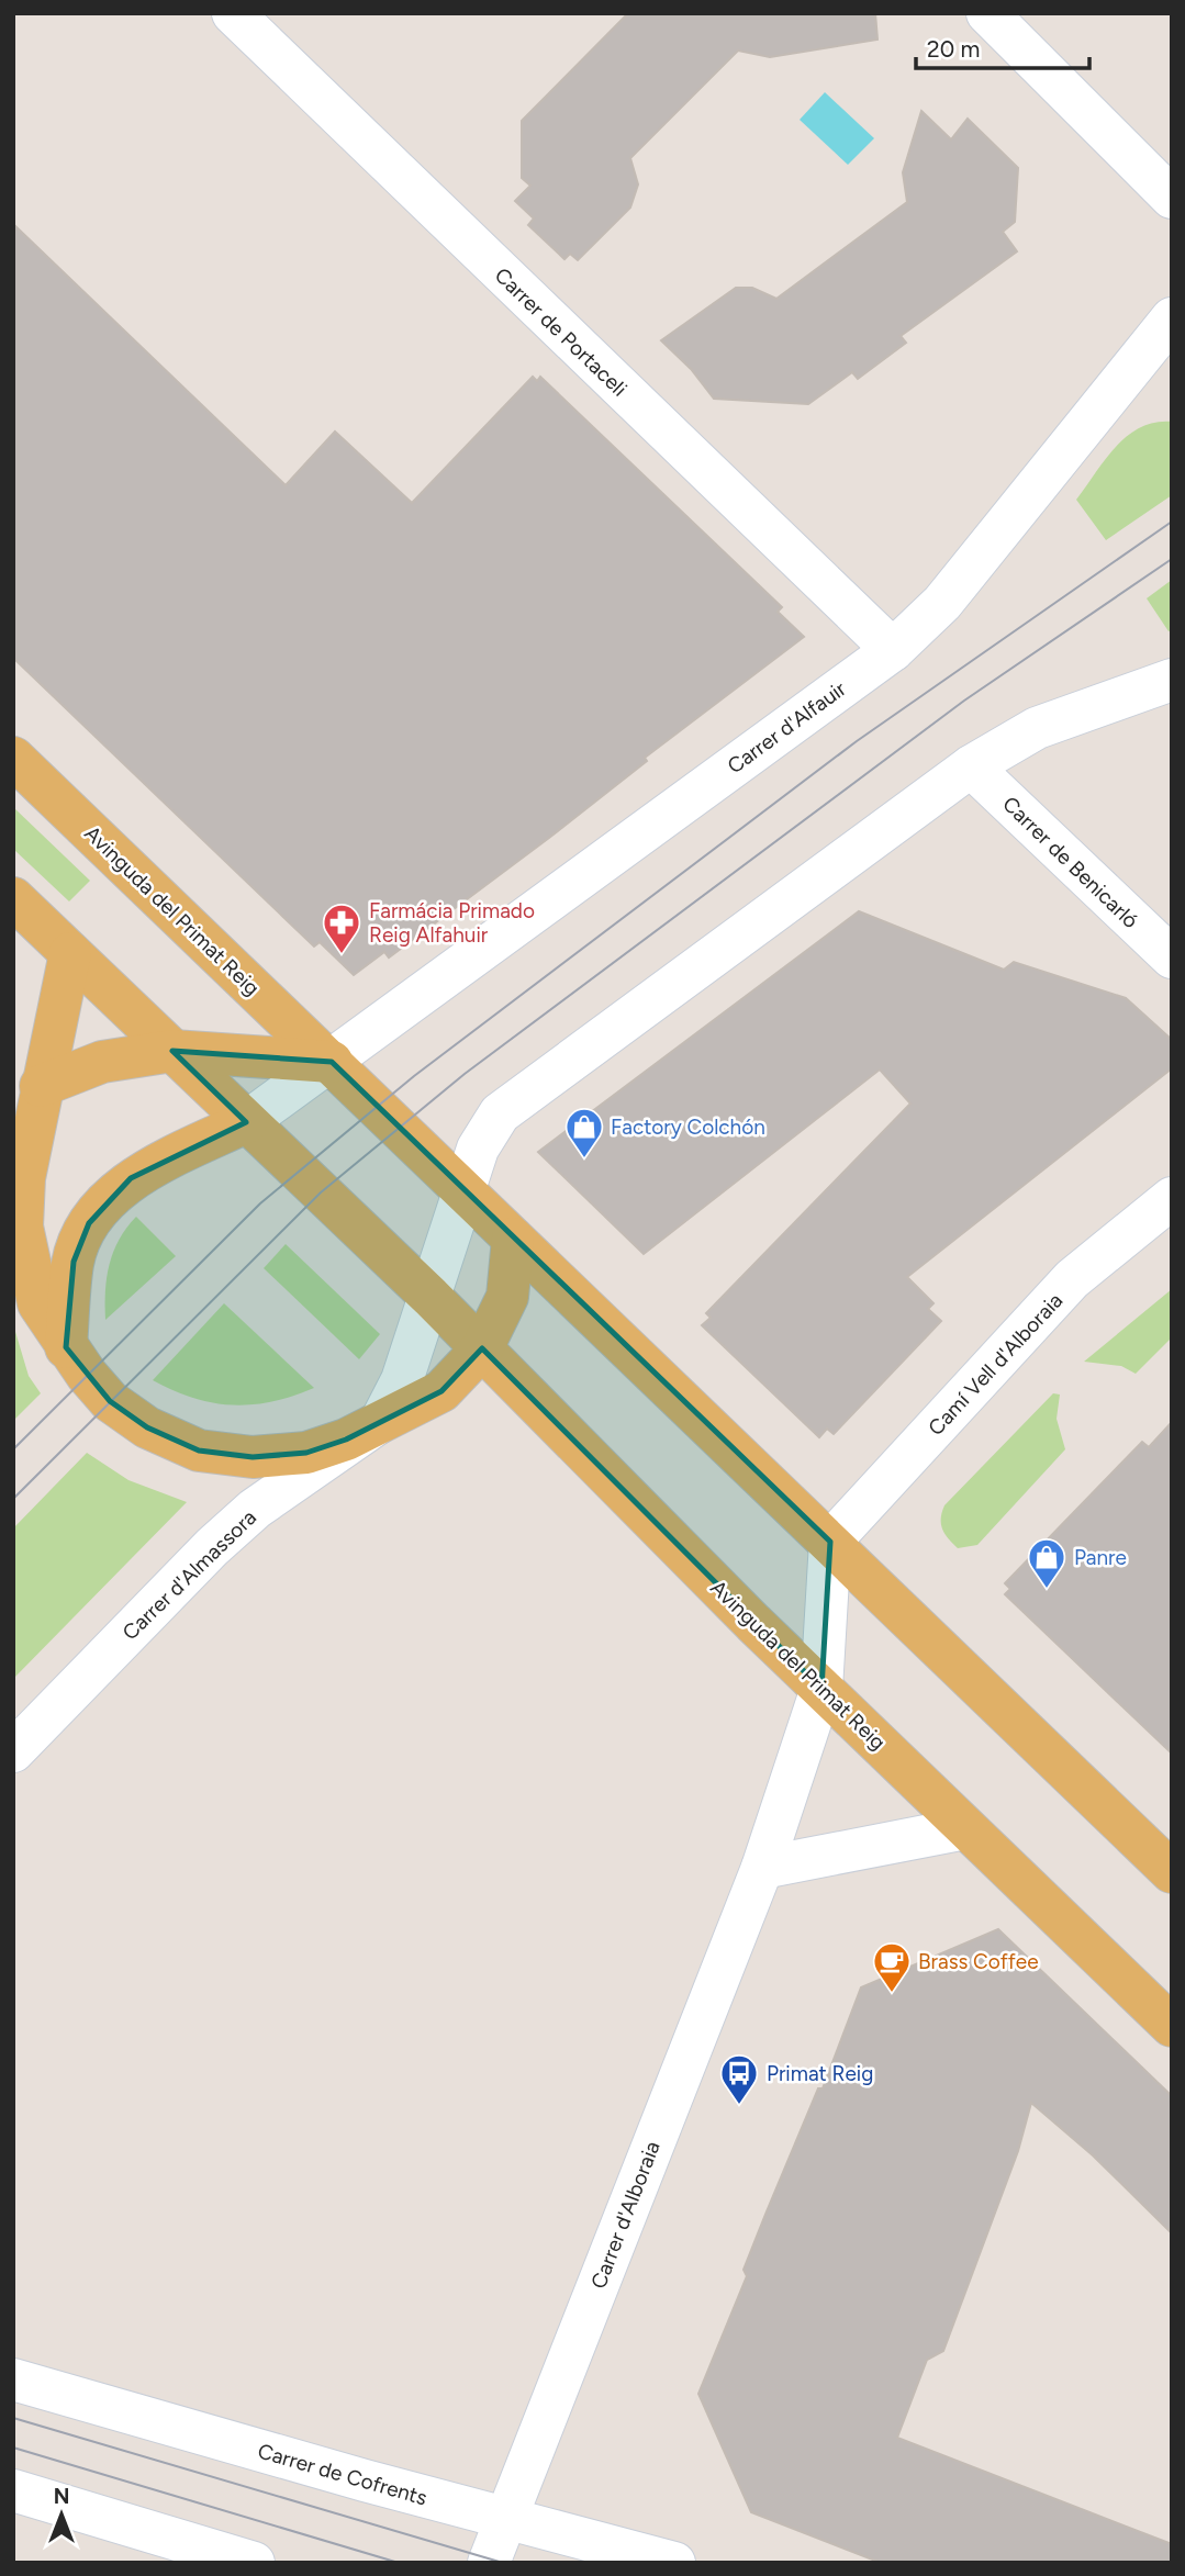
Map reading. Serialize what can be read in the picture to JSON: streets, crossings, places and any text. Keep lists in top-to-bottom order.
{
  "streets": {
    "main road": ["Avinguda del Primat Reig"],
    "street": [
      "Carrer de Portaceli",
      "Carrer d'Alfauir",
      "Carrer de Benicarló",
      "Camí Vell d'Alboraia",
      "Carrer d'Almassora",
      "Carrer d'Alboraia",
      "Carrer de Cofrents"
    ]
  },
  "crossings": [
    ["Carrer de Portaceli", "Carrer d'Alfauir"],
    ["Carrer d'Alfauir", "Avinguda del Primat Reig"],
    ["Avinguda del Primat Reig", "Camí Vell d'Alboraia"],
    ["Avinguda del Primat Reig", "Carrer d'Alboraia"],
    ["Camí Vell d'Alboraia", "Carrer d'Alboraia"],
    ["Carrer d'Alboraia", "Carrer de Cofrents"]
  ],
  "places": {
    "pharmacy": ["Farmácia Primado Reig Alfahuir"],
    "shop": ["Factory Colchón", "Panre"],
    "cafe": ["Brass Coffee"],
    "bus stop": ["Primat Reig"]
  },
  "scale_bar": "20 m",
  "north": "top"
}
